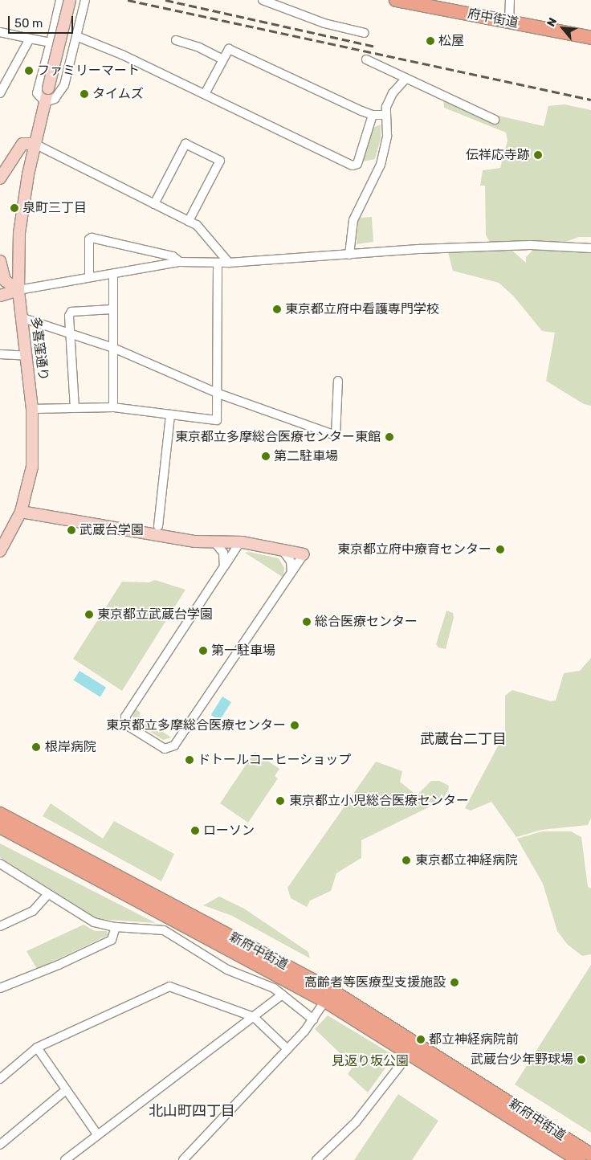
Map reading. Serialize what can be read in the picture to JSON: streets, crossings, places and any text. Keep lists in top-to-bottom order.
{
  "streets": {
    "main road": ["府中街道", "多喜窪通り", "新府中街道"]
  },
  "districts": ["武蔵台二丁目", "北山町四丁目"],
  "parks": ["見返り坂公園"],
  "places": [
    "松屋",
    "ファミリーマート",
    "タイムズ",
    "伝祥応寺跡",
    "泉町三丁目",
    "東京都立府中看護専門学校",
    "東京都立多摩総合医療センター東館",
    "第二駐車場",
    "武蔵台学園",
    "東京都立府中療育センター",
    "東京都立武蔵台学園",
    "総合医療センター",
    "第一駐車場",
    "東京都立多摩総合医療センター",
    "根岸病院",
    "ドトールコーヒーショップ",
    "東京都立小児総合医療センター",
    "ローソン",
    "東京都立神経病院",
    "高齢者等医療型支援施設",
    "都立神経病院前",
    "武蔵台少年野球場"
  ],
  "scale_bar": "50 m",
  "north": "top left"
}
